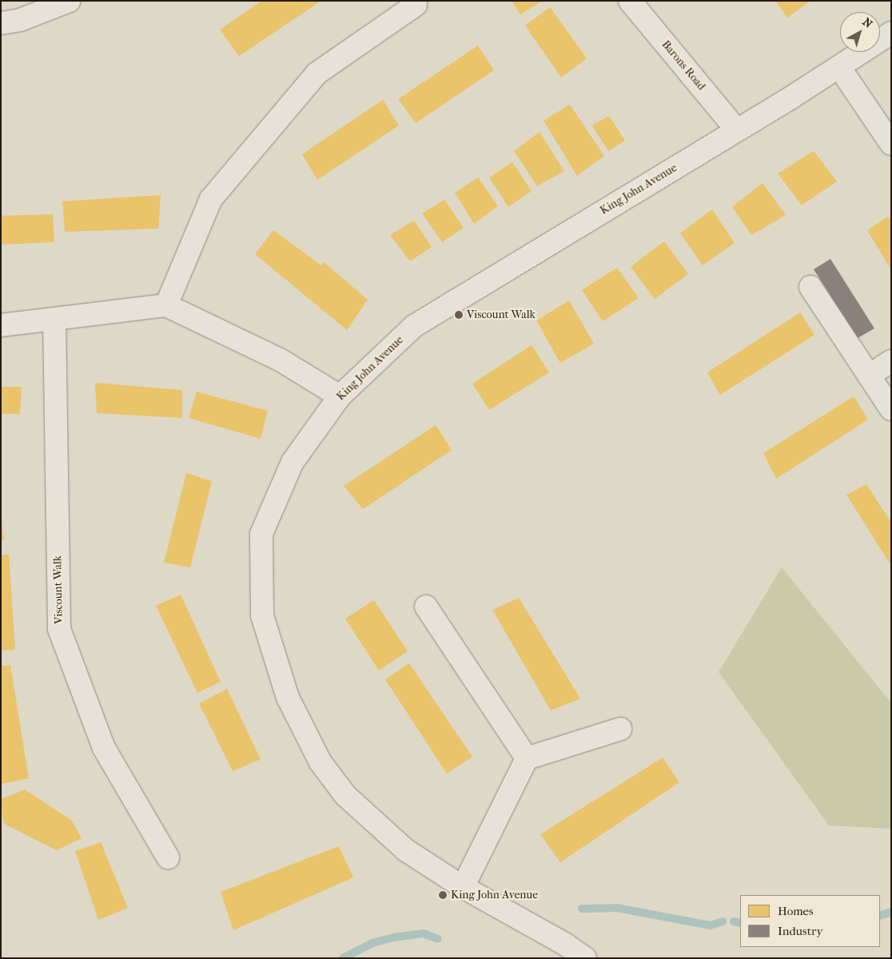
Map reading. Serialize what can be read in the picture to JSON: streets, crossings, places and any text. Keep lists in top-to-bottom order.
{
  "streets": {
    "street": ["Barons Road", "King John Avenue", "Viscount Walk"]
  },
  "crossings": [
    ["Barons Road", "King John Avenue"]
  ],
  "places": ["Viscount Walk", "King John Avenue"],
  "legend": ["Homes", "Industry"],
  "north": "top right"
}
